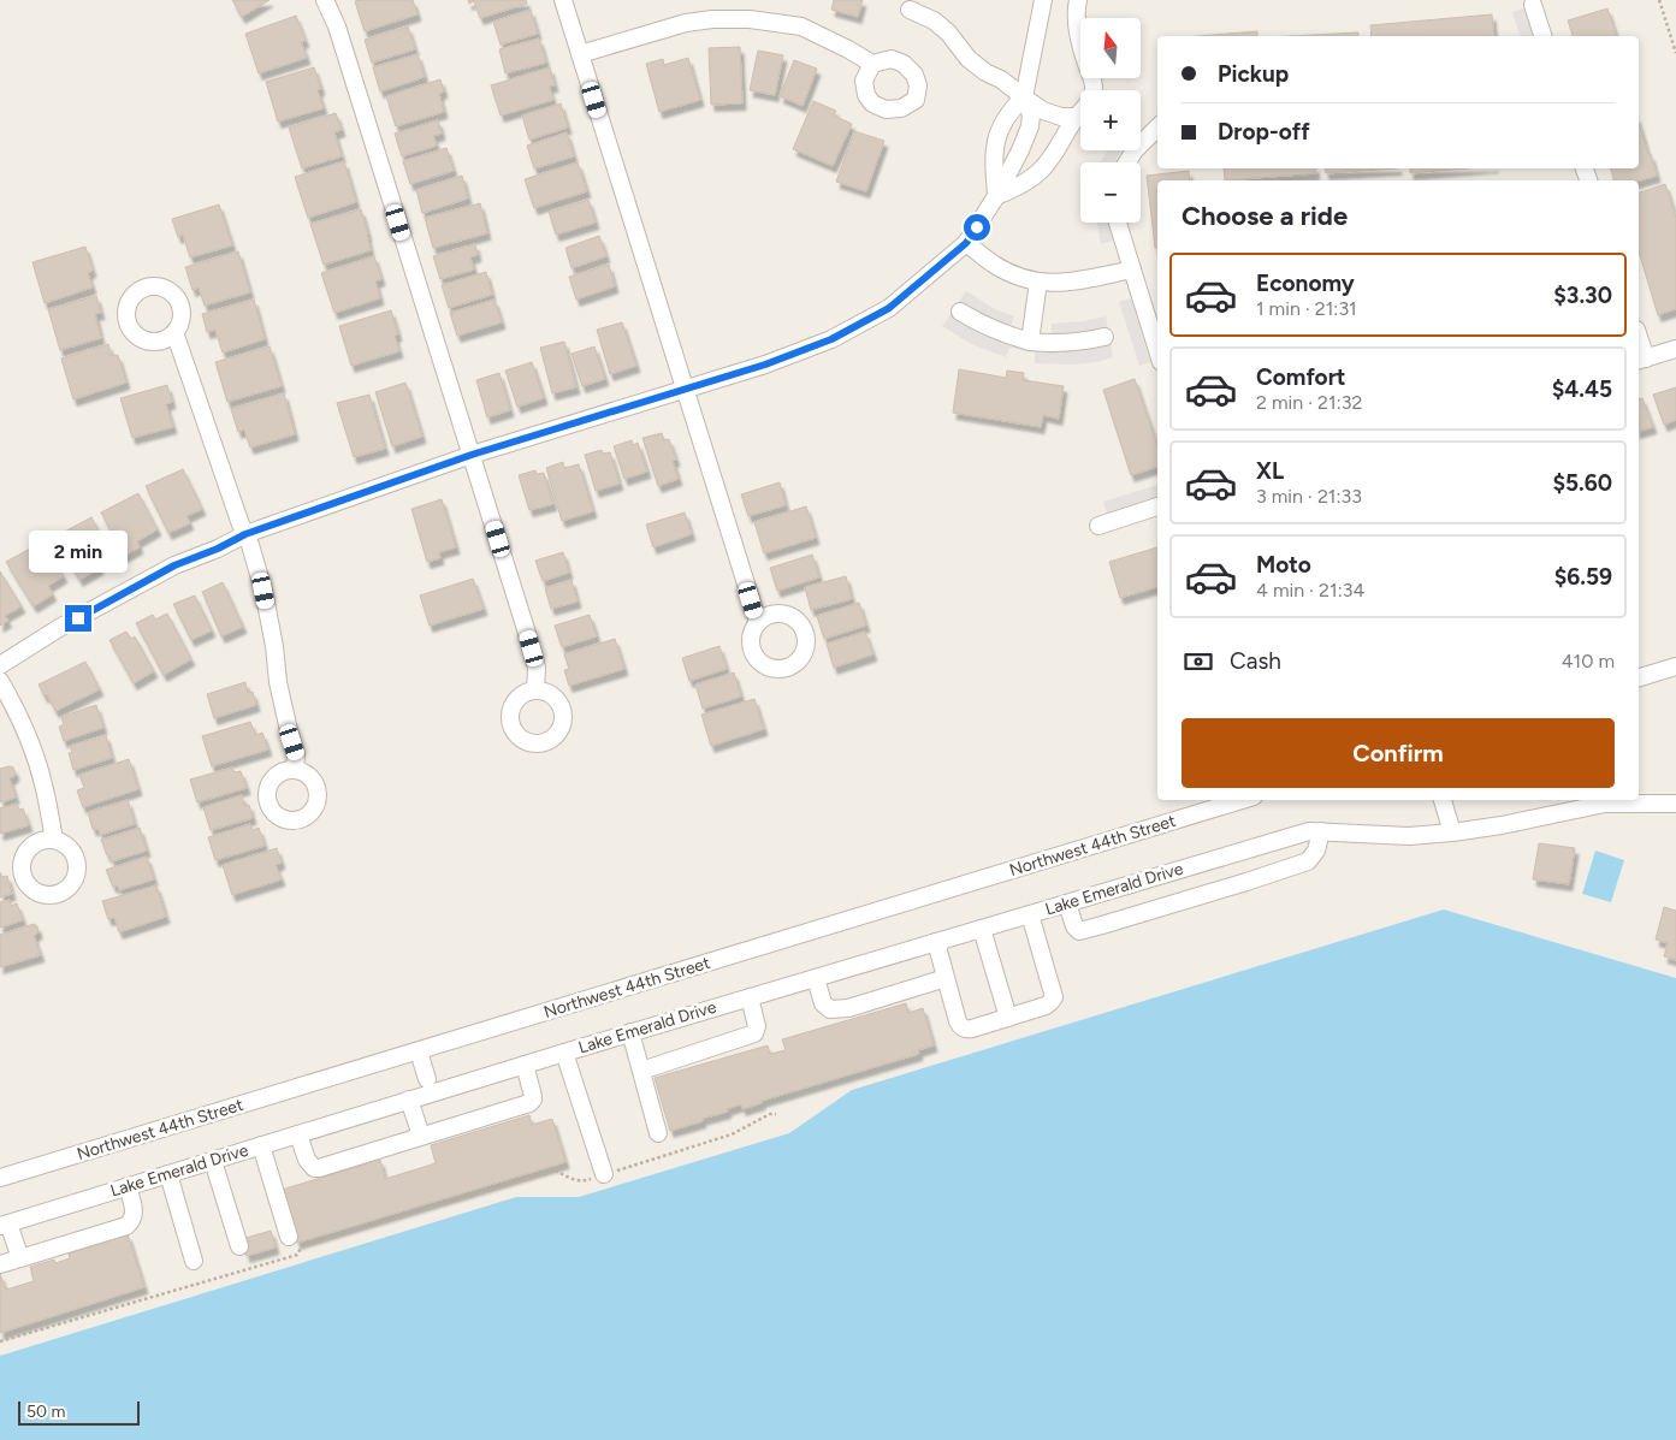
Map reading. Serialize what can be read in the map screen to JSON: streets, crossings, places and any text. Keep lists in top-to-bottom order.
{
  "streets": {
    "street": ["Northwest 44th Street", "Lake Emerald Drive"]
  },
  "scale_bar": "50 m",
  "north": "top",
  "page": {
    "map_buttons": ["+", "−"],
    "banner": ["Pickup", "Drop-off"],
    "heading": "Choose a ride",
    "list": [
      {
        "name": "Economy",
        "note": "1 min · 21:31",
        "value": "$3.30"
      },
      {
        "name": "Comfort",
        "note": "2 min · 21:32",
        "value": "$4.45"
      },
      {
        "name": "XL",
        "note": "3 min · 21:33",
        "value": "$5.60"
      },
      {
        "name": "Moto",
        "note": "4 min · 21:34",
        "value": "$6.59"
      }
    ],
    "bubble": "2 min",
    "pay": ["Cash", "410 m"],
    "buttons": "Confirm",
    "scale": "50 m"
  }
}
